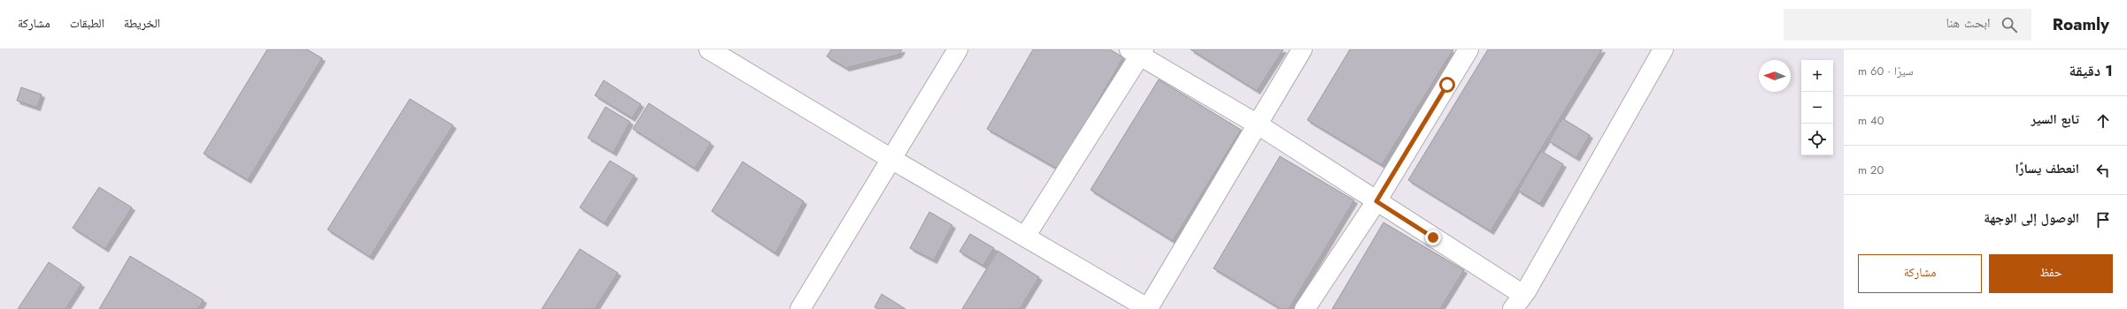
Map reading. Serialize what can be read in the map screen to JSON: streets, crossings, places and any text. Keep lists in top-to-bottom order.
{
  "north": "left",
  "page": {
    "header": "Roamly",
    "search": "ابحث هنا",
    "nav": ["الخريطة", "الطبقات", "مشاركة"],
    "heading": ["1 دقيقة", "سيرًا · 60 m"],
    "map_buttons": ["+", "−"],
    "list": [
      ["تابع السير", "40 m"],
      ["انعطف يسارًا", "20 m"],
      "الوصول إلى الوجهة"
    ],
    "buttons": ["حفظ", "مشاركة"]
  }
}
